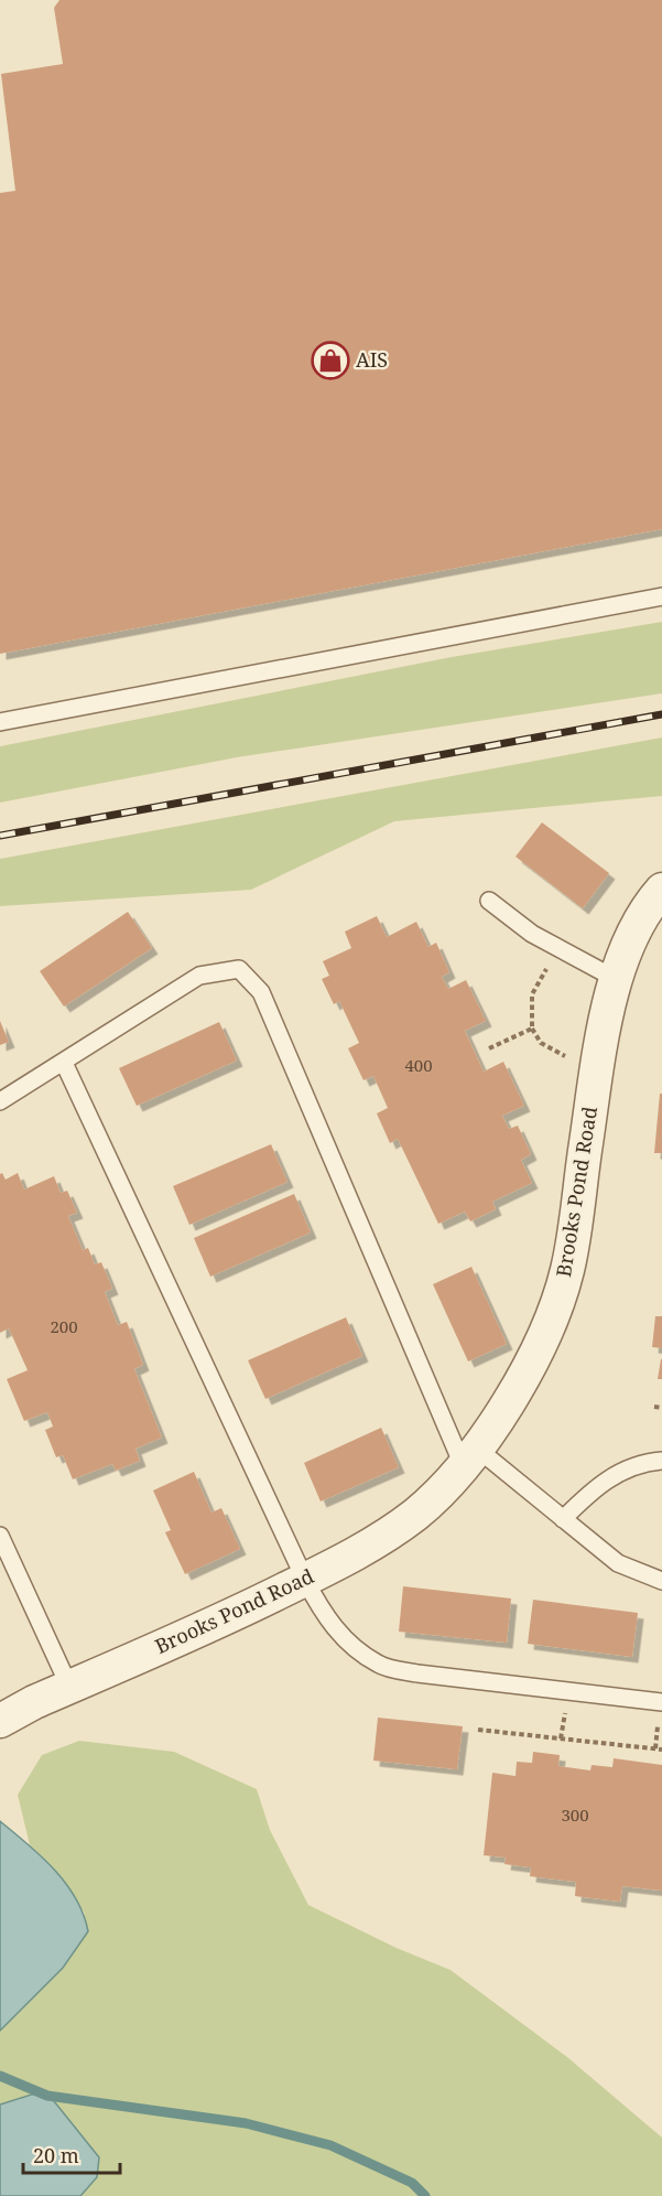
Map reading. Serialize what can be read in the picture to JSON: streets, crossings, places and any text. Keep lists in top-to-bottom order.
{
  "streets": {
    "street": ["Brooks Pond Road"]
  },
  "places": {
    "shop": ["AIS"]
  },
  "house_numbers": ["400", "200", "300"],
  "scale_bar": "20 m"
}
